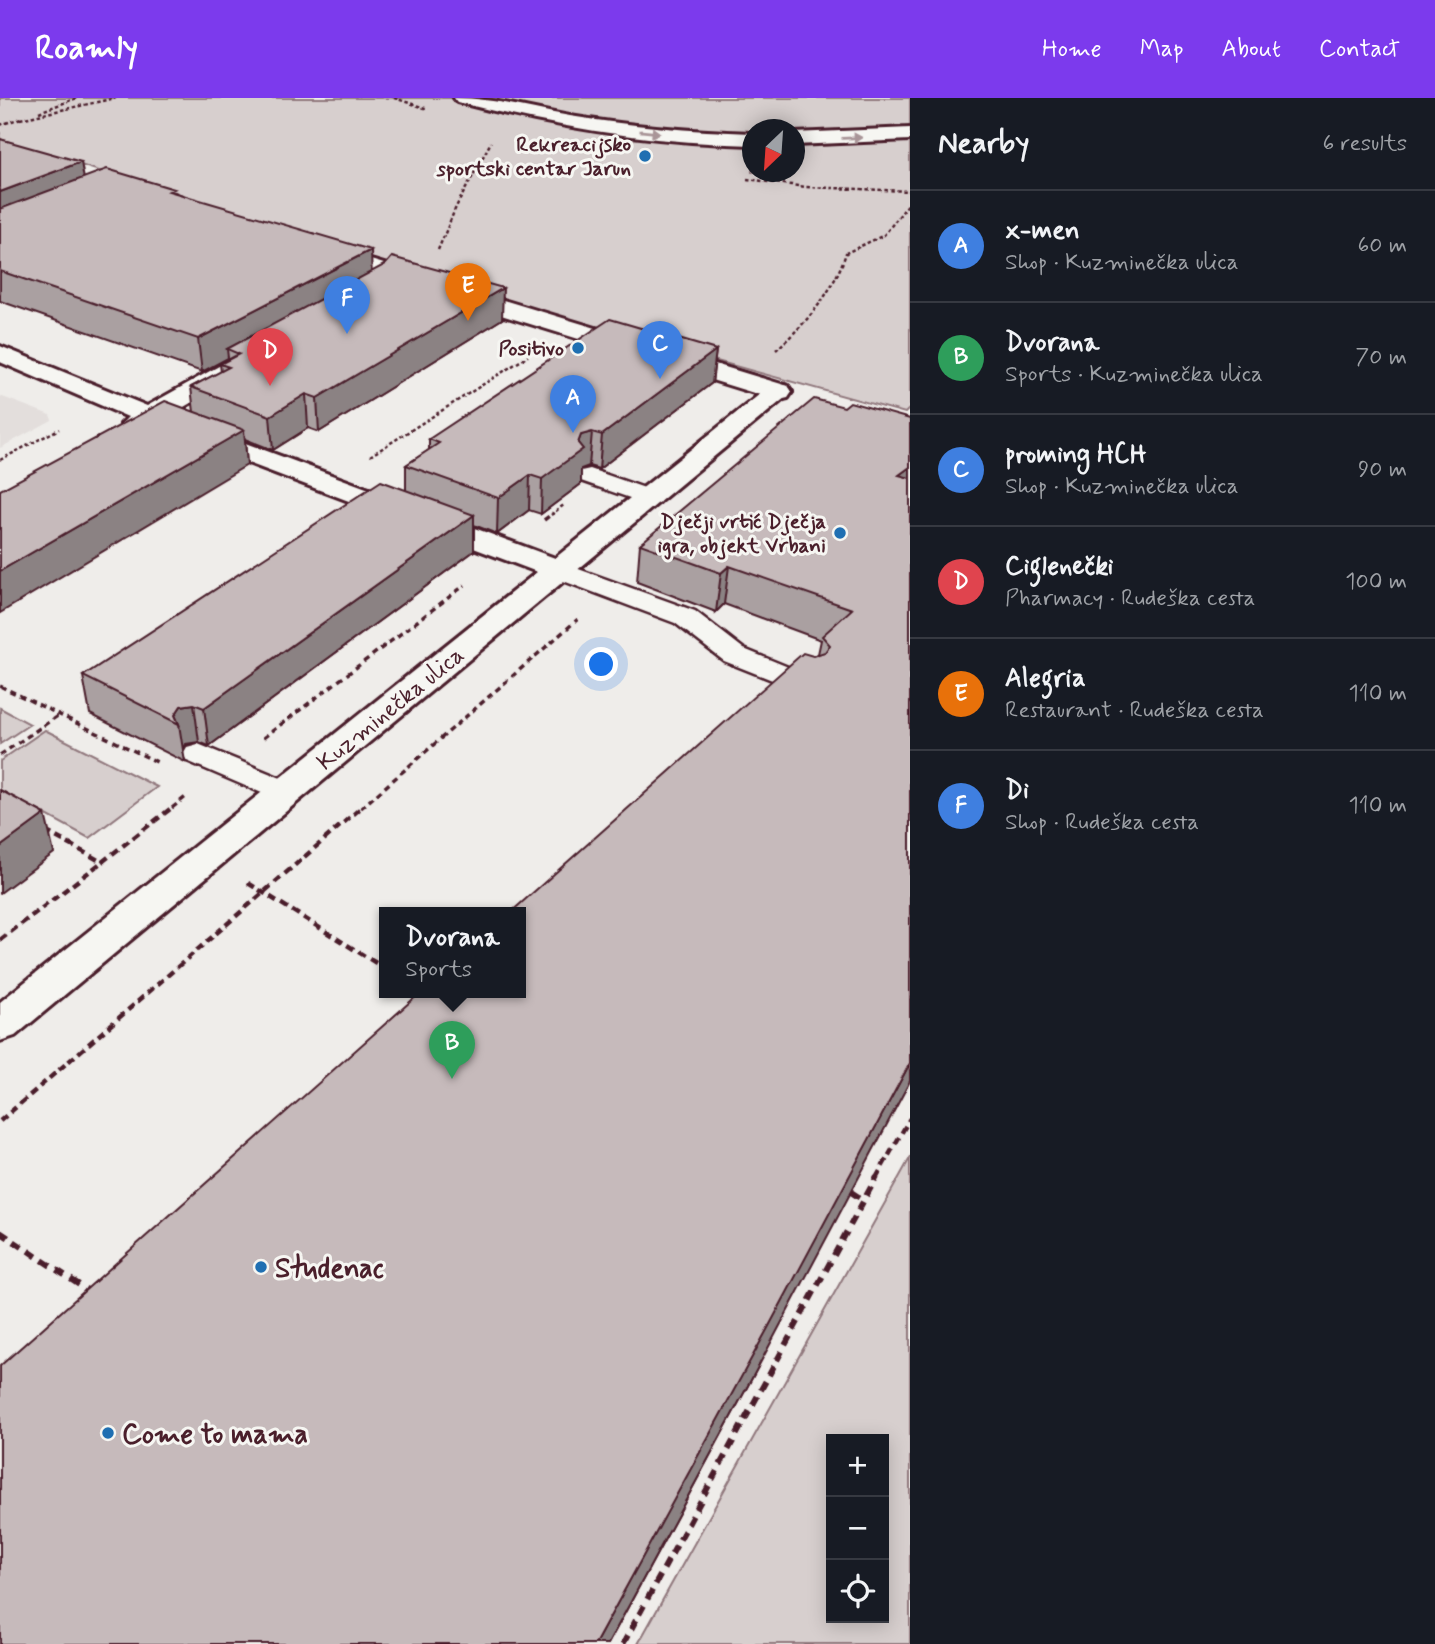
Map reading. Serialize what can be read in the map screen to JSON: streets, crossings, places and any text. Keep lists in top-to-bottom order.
{
  "streets": {
    "street": ["Kuzminečka ulica"]
  },
  "places": [
    "Rekreacijsko sportski centar Jarun",
    "Positivo",
    "Dječji vrtić Dječja igra, objekt Vrbani",
    "Studenac",
    "Come to mama"
  ],
  "north": "bottom left",
  "page": {
    "header": "Roamly",
    "nav": [
      "Home",
      "Map",
      "About",
      "Contact"
    ],
    "heading": ["Nearby", "6 results"],
    "list": [
      {
        "mark": "A",
        "name": "x-men",
        "note": "Shop · Kuzminečka ulica",
        "value": "60 m"
      },
      {
        "mark": "B",
        "name": "Dvorana",
        "note": "Sports · Kuzminečka ulica",
        "value": "70 m"
      },
      {
        "mark": "C",
        "name": "proming HCH",
        "note": "Shop · Kuzminečka ulica",
        "value": "90 m"
      },
      {
        "mark": "D",
        "name": "Ciglenečki",
        "note": "Pharmacy · Rudeška cesta",
        "value": "100 m"
      },
      {
        "mark": "E",
        "name": "Alegria",
        "note": "Restaurant · Rudeška cesta",
        "value": "110 m"
      },
      {
        "mark": "F",
        "name": "Di",
        "note": "Shop · Rudeška cesta",
        "value": "110 m"
      }
    ],
    "pins": [
      "E",
      "F",
      "C",
      "D",
      "A",
      "B"
    ],
    "popup": ["Dvorana", "Sports"],
    "map_buttons": ["+", "−"]
  }
}
